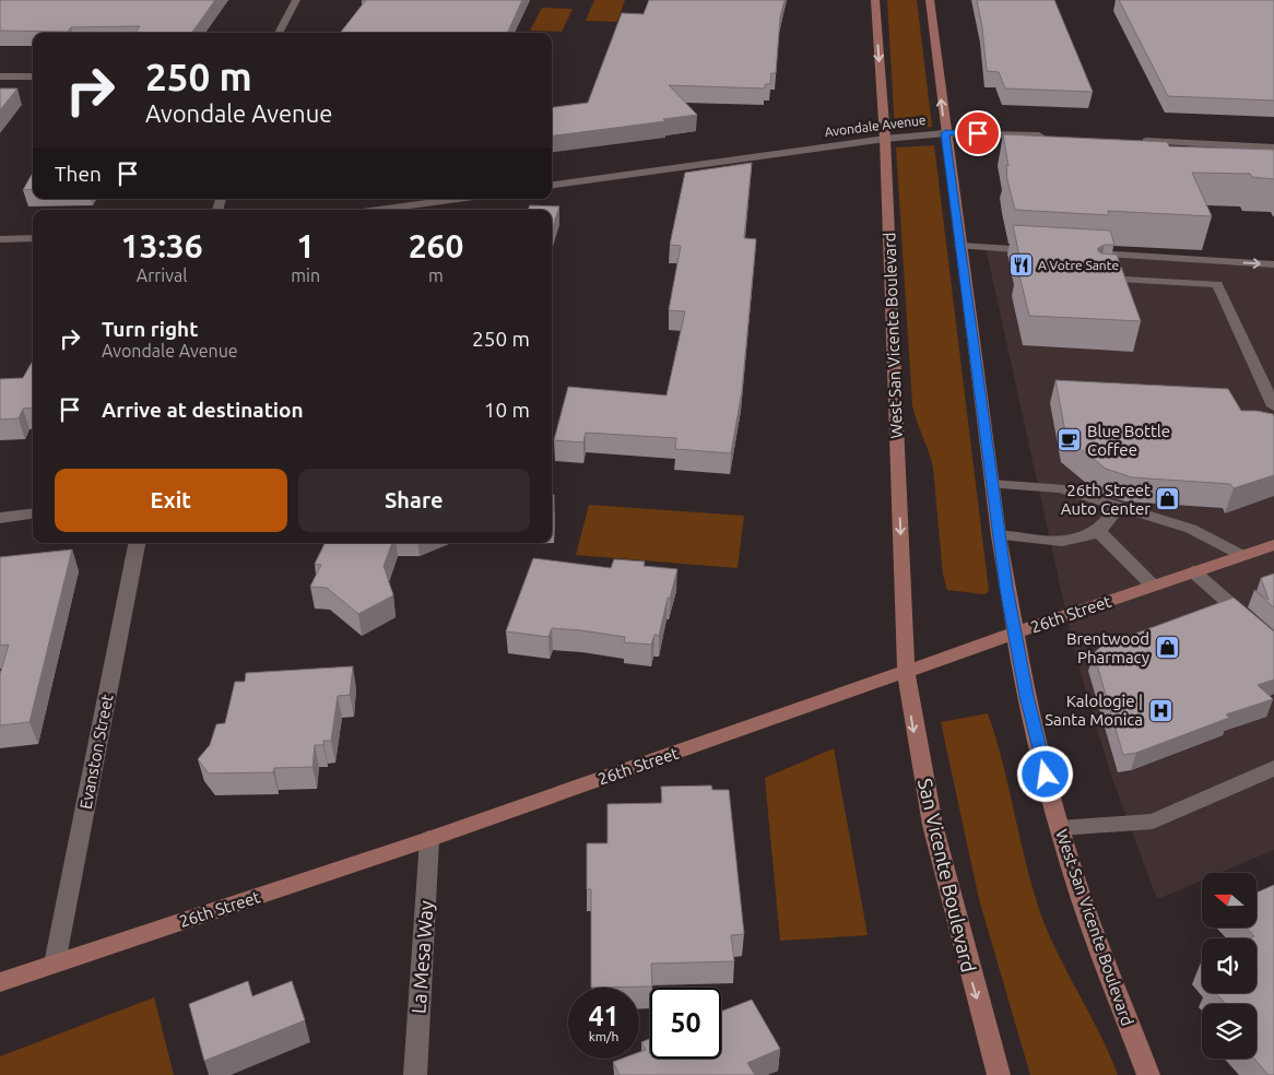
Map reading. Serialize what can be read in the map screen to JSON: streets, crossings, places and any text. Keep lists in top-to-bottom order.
{
  "streets": {
    "main road": ["West San Vicente Boulevard", "26th Street", "San Vicente Boulevard"],
    "street": ["Avondale Avenue", "Evanston Street", "La Mesa Way"]
  },
  "crossings": [
    ["Avondale Avenue", "West San Vicente Boulevard"],
    ["West San Vicente Boulevard", "26th Street"],
    ["West San Vicente Boulevard", "San Vicente Boulevard"],
    ["26th Street", "Evanston Street"],
    ["26th Street", "San Vicente Boulevard"],
    ["26th Street", "La Mesa Way"]
  ],
  "one_way": ["San Vicente Boulevard"],
  "places": {
    "restaurant": ["A Votre Sante"],
    "cafe": ["Blue Bottle Coffee"],
    "shop": ["26th Street Auto Center", "Brentwood Pharmacy"],
    "hospital": ["Kalologie | Santa Monica"]
  },
  "north": "left",
  "page": {
    "turn": ["250 m", "Avondale Avenue"],
    "then": "Then",
    "eta": [
      "13:36",
      "Arrival",
      "1",
      "min",
      "260",
      "m"
    ],
    "list": [
      {
        "name": "Turn right",
        "note": "Avondale Avenue",
        "value": "250 m"
      },
      {
        "name": "Arrive at destination",
        "value": "10 m"
      }
    ],
    "buttons": ["Exit", "Share"],
    "speed": "41 km/h",
    "limit": "50"
  }
}
